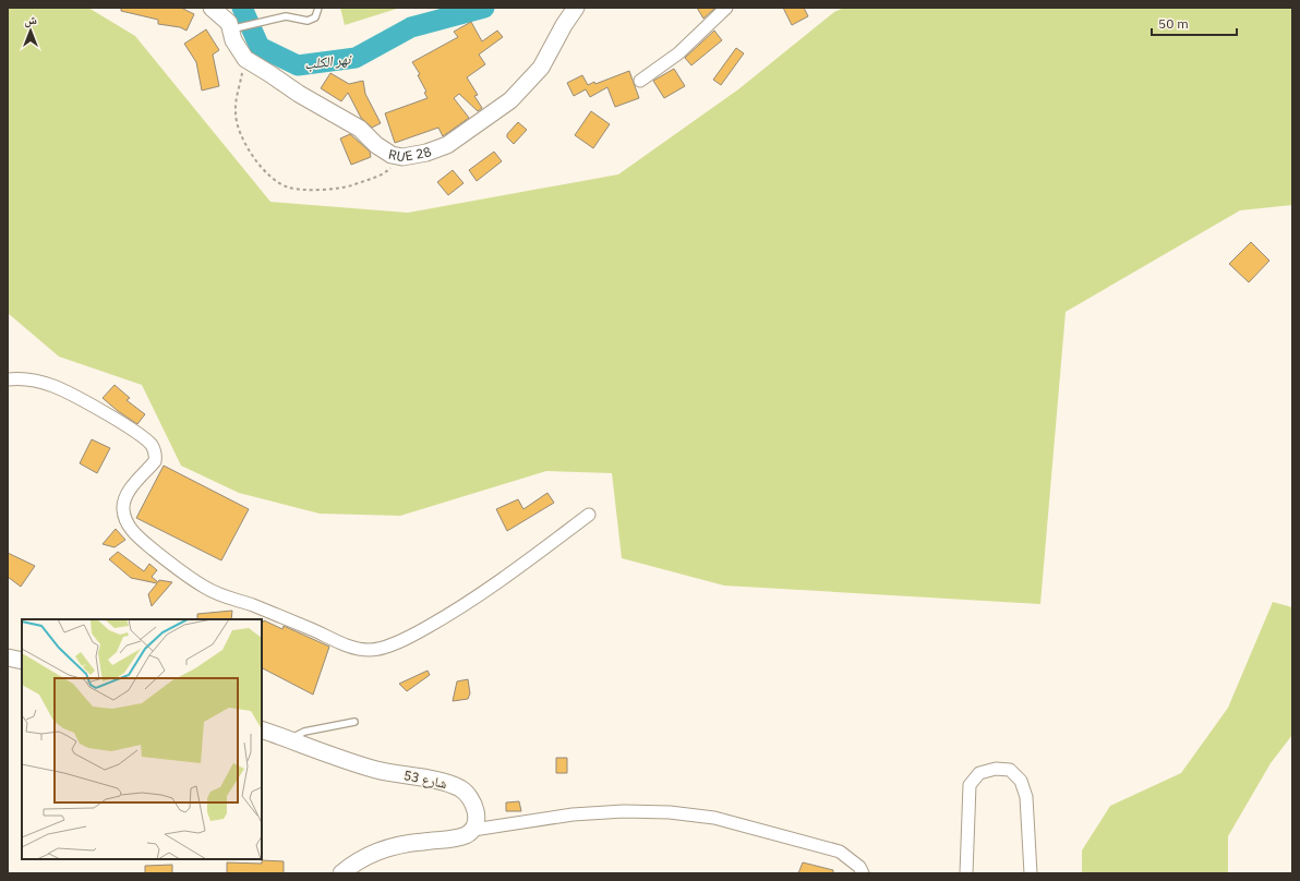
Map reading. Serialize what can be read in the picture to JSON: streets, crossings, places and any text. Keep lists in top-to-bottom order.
{
  "streets": {
    "street": ["RUE 28", "شارع 53"]
  },
  "water": ["نهر الكلب"],
  "scale_bar": "50 m",
  "north": "top"
}
